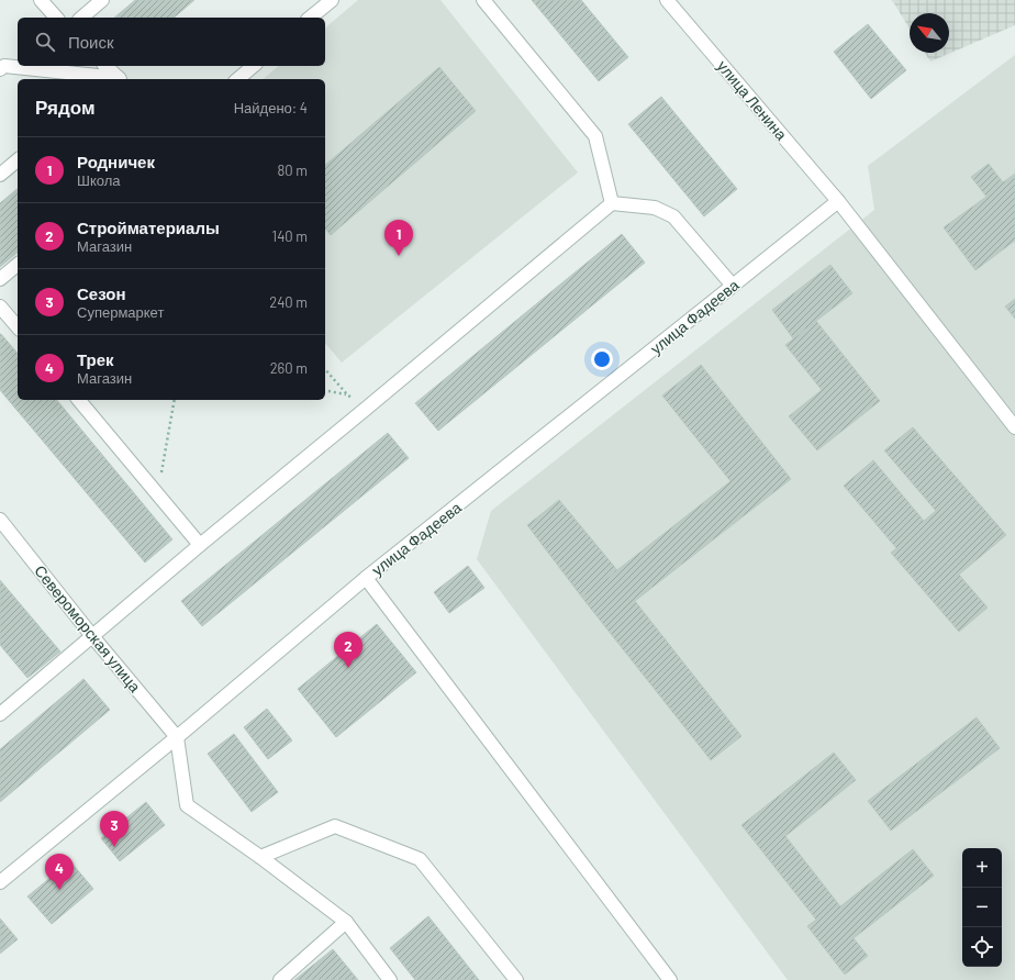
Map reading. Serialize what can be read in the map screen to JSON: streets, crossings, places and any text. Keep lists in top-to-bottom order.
{
  "streets": {
    "street": ["улица Ленина", "улица Фадеева", "Североморская улица"]
  },
  "crossings": [
    ["улица Ленина", "улица Фадеева"],
    ["улица Фадеева", "Североморская улица"]
  ],
  "north": "top left",
  "page": {
    "search": "Поиск",
    "heading": ["Рядом", "Найдено: 4"],
    "list": [
      {
        "mark": "1",
        "name": "Родничек",
        "note": "Школа",
        "value": "80 m"
      },
      {
        "mark": "2",
        "name": "Стройматериалы",
        "note": "Магазин",
        "value": "140 m"
      },
      {
        "mark": "3",
        "name": "Сезон",
        "note": "Супермаркет",
        "value": "240 m"
      },
      {
        "mark": "4",
        "name": "Трек",
        "note": "Магазин",
        "value": "260 m"
      }
    ],
    "pins": [
      "1",
      "2",
      "3",
      "4"
    ],
    "map_buttons": ["+", "−"]
  }
}
